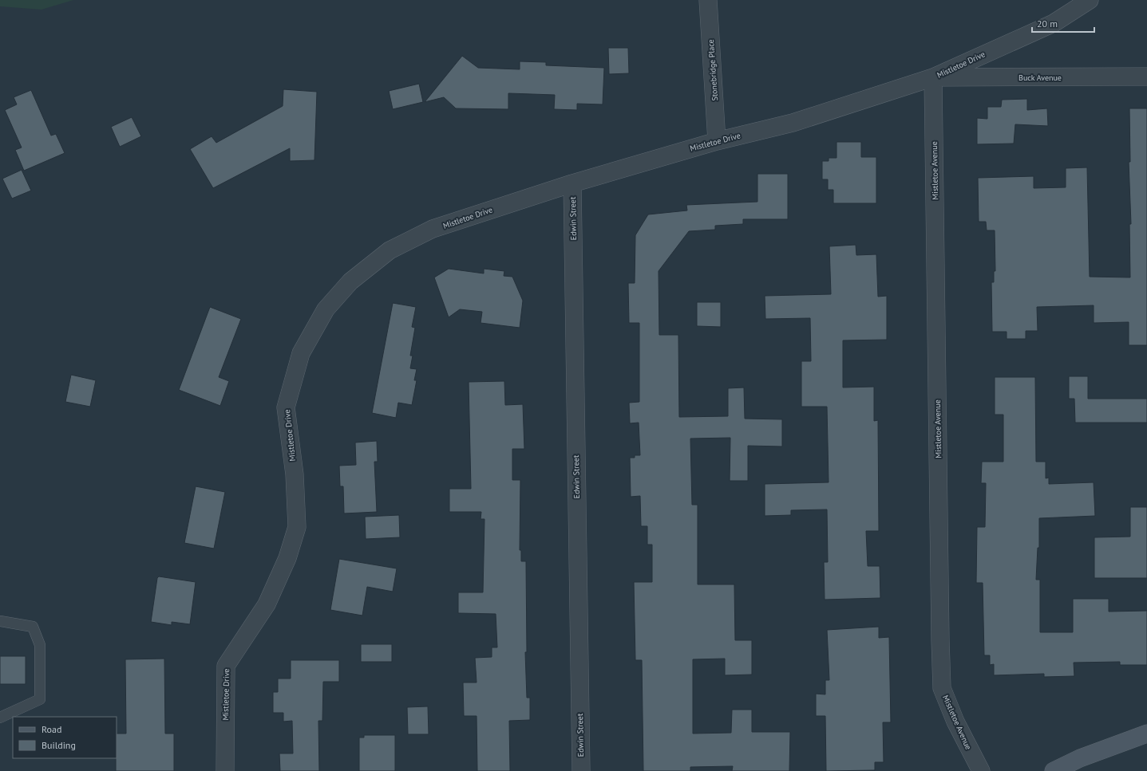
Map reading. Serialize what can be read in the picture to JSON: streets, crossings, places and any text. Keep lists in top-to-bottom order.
{
  "streets": {
    "street": [
      "Mistletoe Drive",
      "Stonebridge Place",
      "Buck Avenue",
      "Mistletoe Avenue",
      "Edwin Street"
    ]
  },
  "crossings": [
    ["Mistletoe Drive", "Stonebridge Place"],
    ["Mistletoe Drive", "Buck Avenue"],
    ["Mistletoe Drive", "Mistletoe Avenue"],
    ["Mistletoe Drive", "Edwin Street"],
    ["Buck Avenue", "Mistletoe Avenue"]
  ],
  "legend": ["Road", "Building"],
  "scale_bar": "20 m"
}
